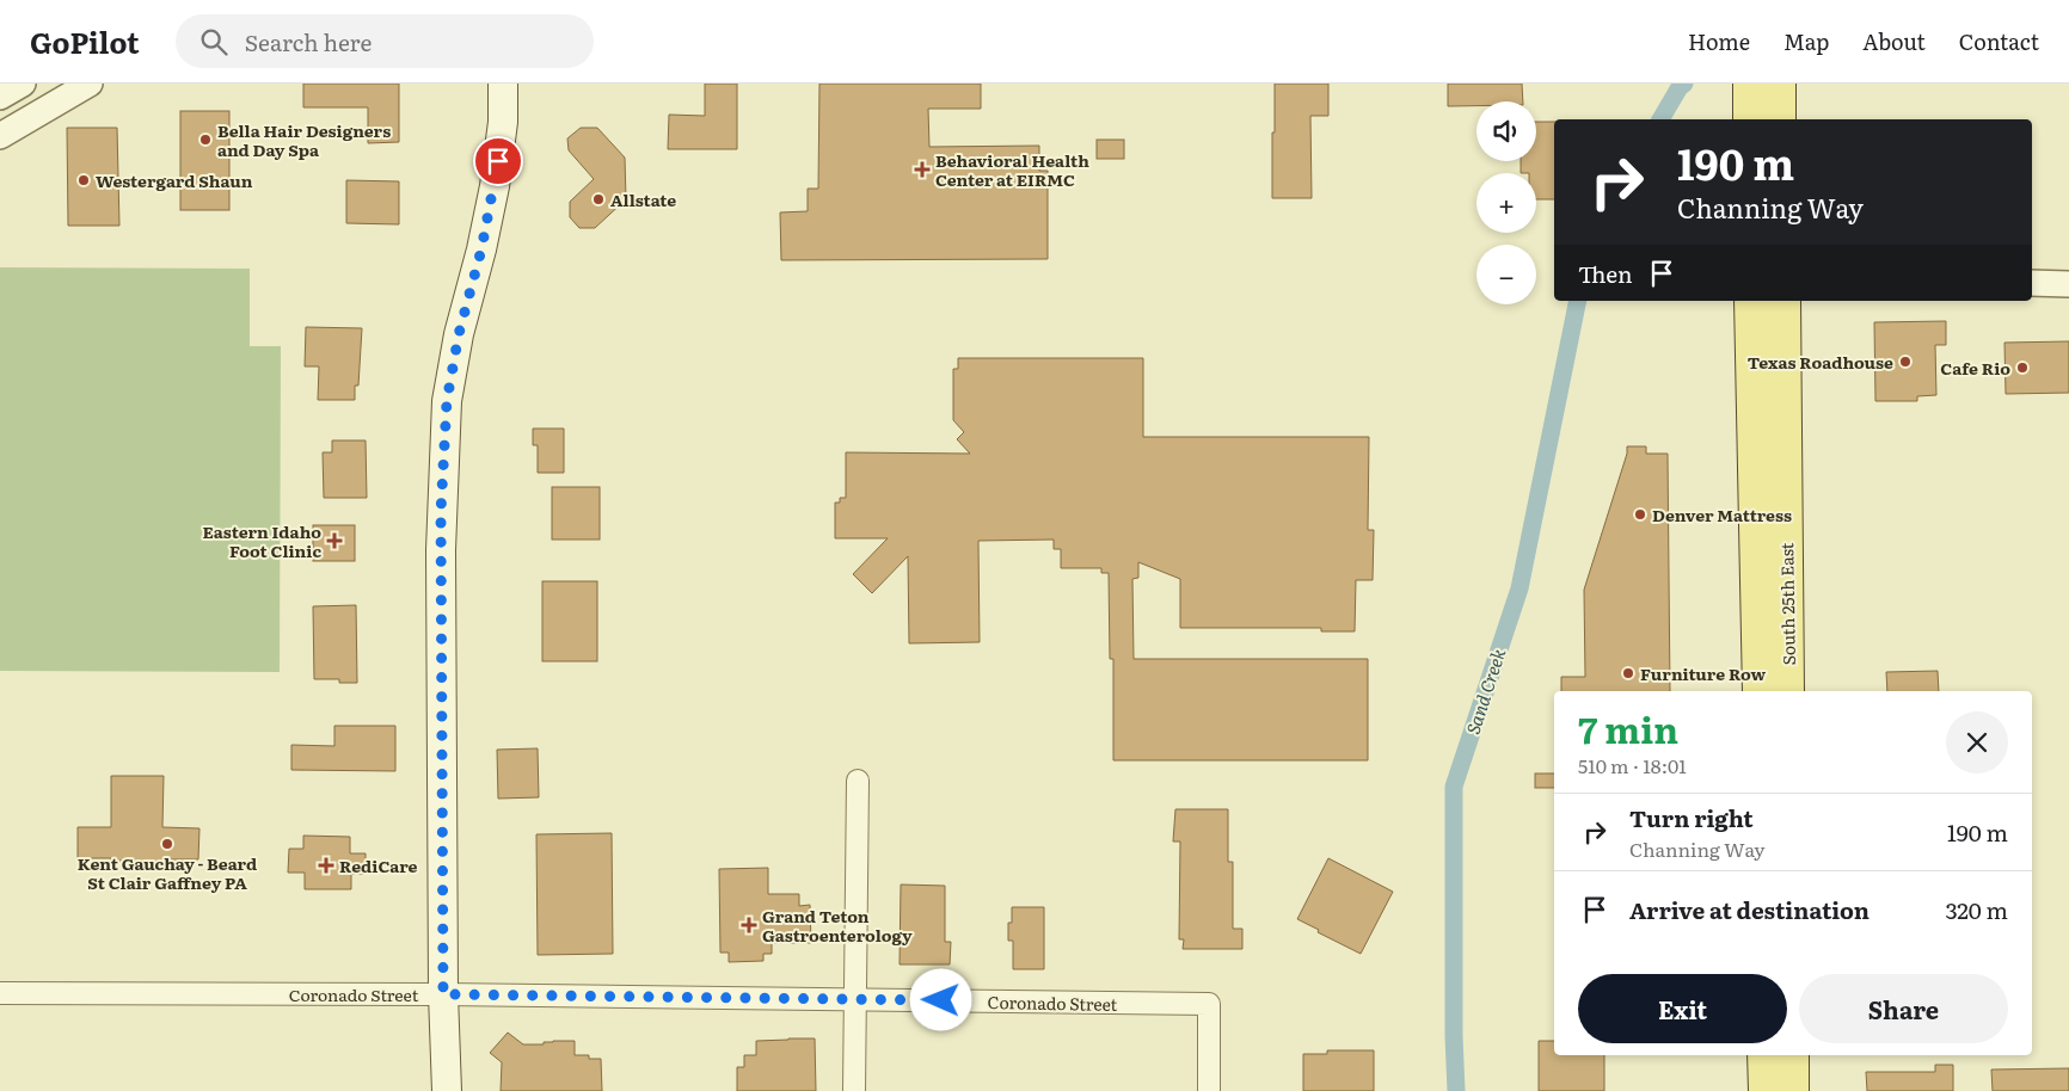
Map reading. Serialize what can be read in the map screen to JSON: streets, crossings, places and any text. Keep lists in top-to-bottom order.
{
  "streets": {
    "main road": ["South 25th East"],
    "street": ["Coronado Street"]
  },
  "water": ["Sand Creek"],
  "places": {
    "other": [
      "Bella Hair Designers and Day Spa",
      "Westergard Shaun",
      "Allstate",
      "Texas Roadhouse",
      "Cafe Rio",
      "Denver Mattress",
      "Furniture Row",
      "Kent Gauchay - Beard St Clair Gaffney PA"
    ],
    "health": [
      "Behavioral Health Center at EIRMC",
      "Eastern Idaho Foot Clinic",
      "RediCare",
      "Grand Teton Gastroenterology"
    ]
  },
  "page": {
    "header": "GoPilot",
    "search": "Search here",
    "nav": [
      "Home",
      "Map",
      "About",
      "Contact"
    ],
    "map_buttons": ["+", "−"],
    "turn": ["190 m", "Channing Way"],
    "then": "Then",
    "heading": ["7 min", "510 m · 18:01"],
    "list": [
      {
        "name": "Turn right",
        "note": "Channing Way",
        "value": "190 m"
      },
      {
        "name": "Arrive at destination",
        "value": "320 m"
      }
    ],
    "buttons": ["Exit", "Share"]
  }
}
